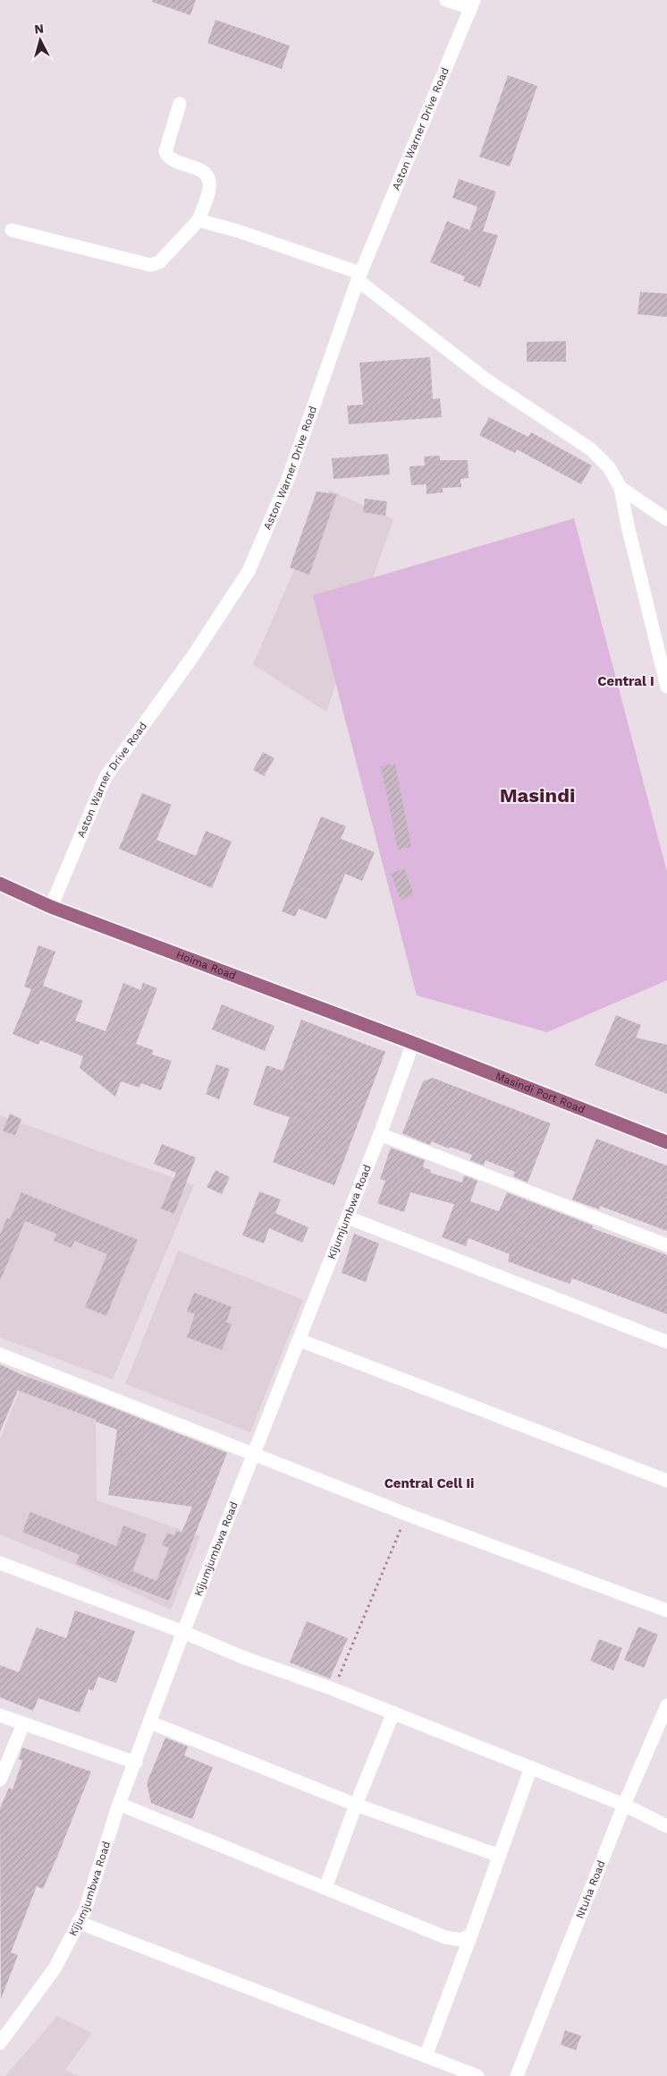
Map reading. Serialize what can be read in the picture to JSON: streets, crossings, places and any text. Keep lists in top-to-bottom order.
{
  "streets": {
    "main road": ["Hoima Road", "Masindi Port Road"],
    "street": ["Aston Warner Drive Road", "Kijumjumbwa Road", "Ntuha Road"]
  },
  "crossings": [
    ["Aston Warner Drive Road", "Hoima Road"],
    ["Hoima Road", "Masindi Port Road"],
    ["Hoima Road", "Kijumjumbwa Road"],
    ["Masindi Port Road", "Kijumjumbwa Road"]
  ],
  "districts": ["Central I", "Masindi", "Central Cell Ii"],
  "north": "top"
}
